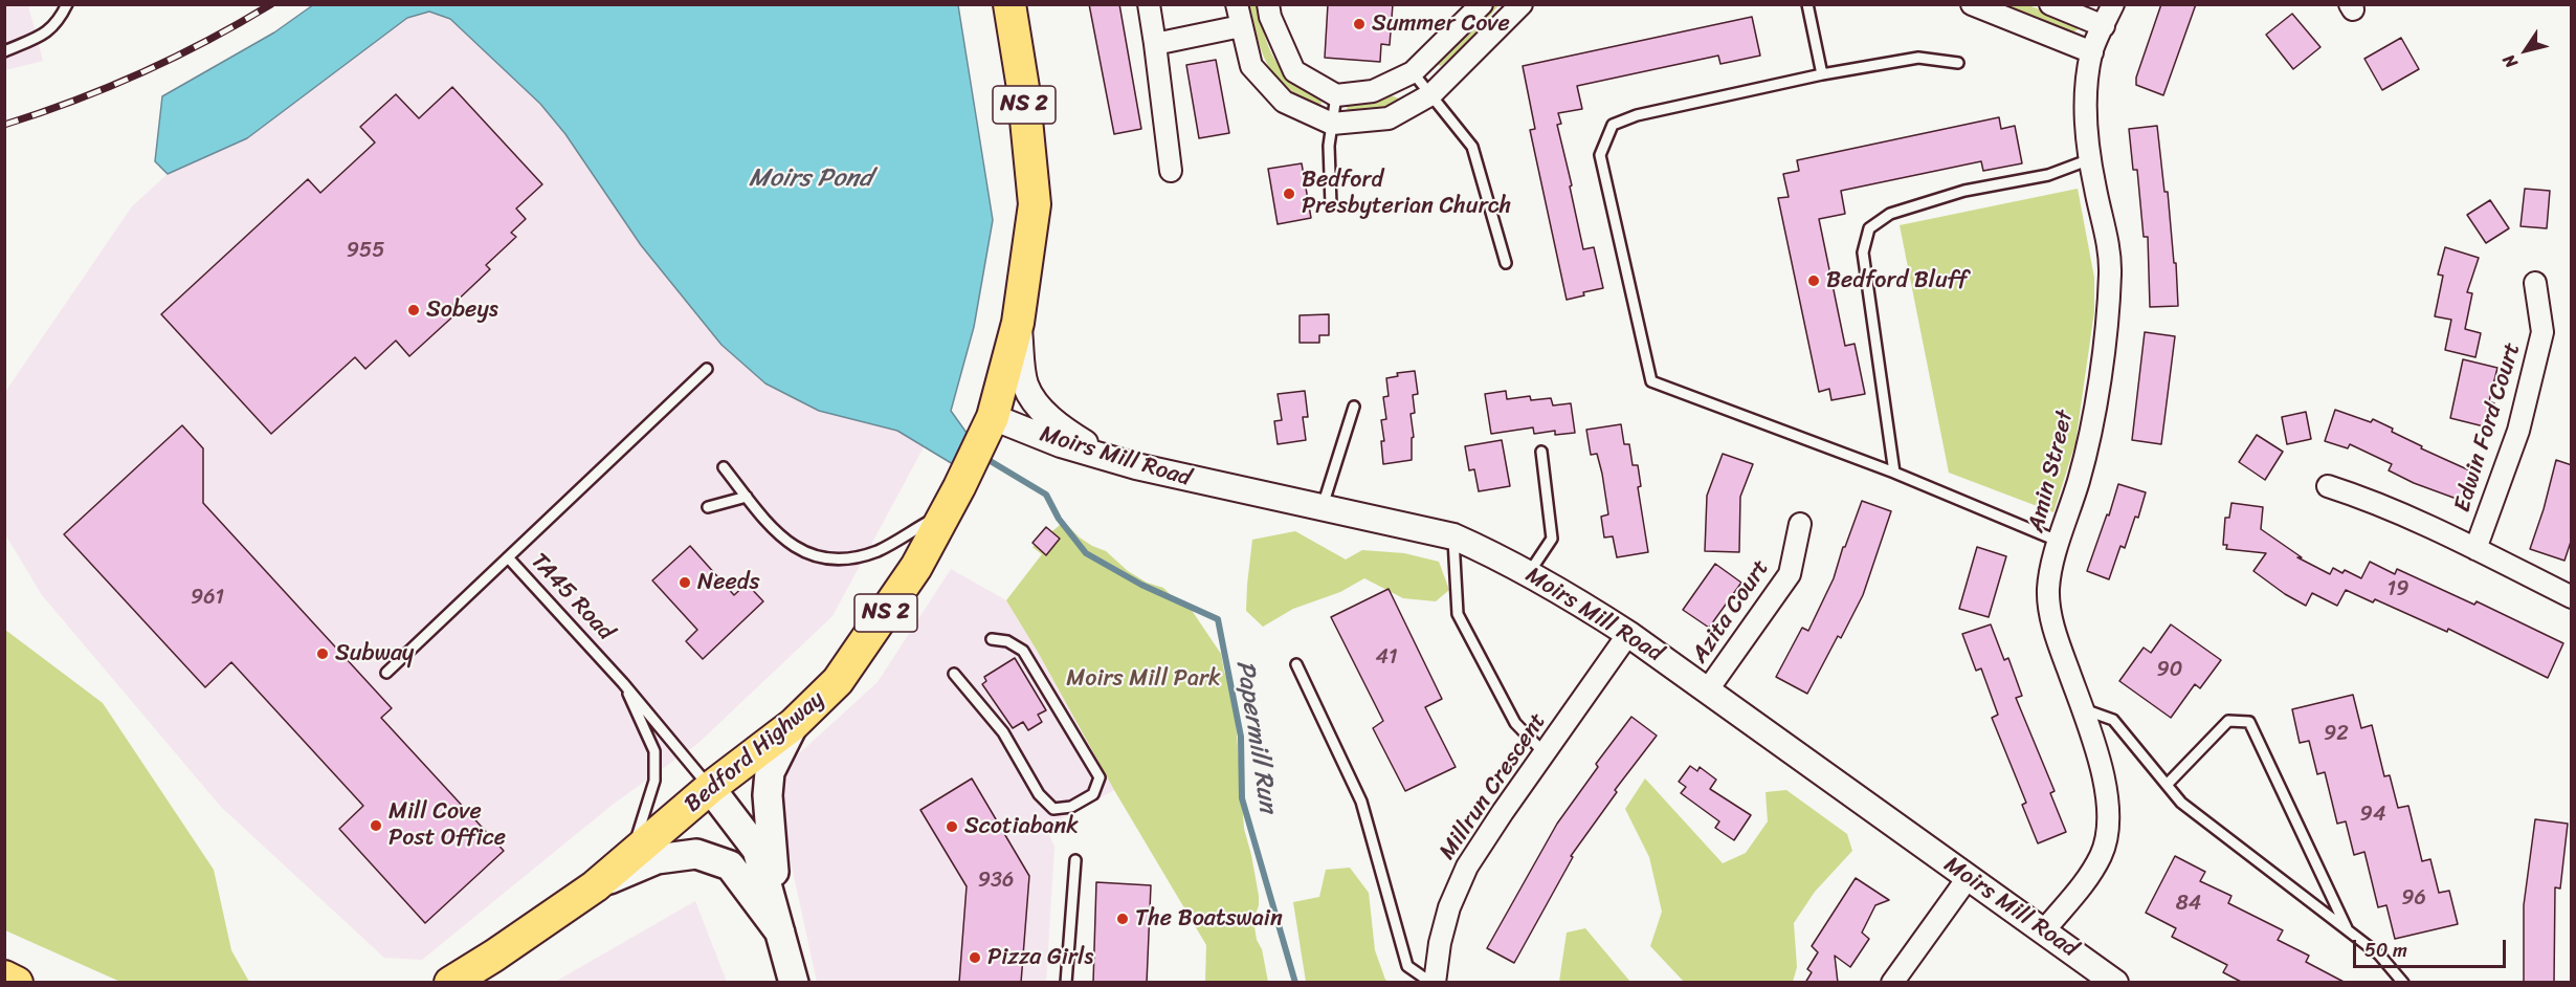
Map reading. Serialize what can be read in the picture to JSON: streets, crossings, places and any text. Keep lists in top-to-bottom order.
{
  "streets": {
    "main road": ["NS 2", "Bedford Highway"],
    "street": [
      "Edwin Ford Court",
      "Moirs Mill Road",
      "Amin Street",
      "Azita Court",
      "Millrun Crescent"
    ],
    "lane": ["TA45 Road"]
  },
  "crossings": [
    ["Moirs Mill Road", "Amin Street"],
    ["Moirs Mill Road", "Azita Court"],
    ["Moirs Mill Road", "Bedford Highway"],
    ["Moirs Mill Road", "Millrun Crescent"],
    ["TA45 Road", "Bedford Highway"]
  ],
  "water": ["Moirs Pond", "Papermill Run"],
  "parks": ["Moirs Mill Park"],
  "places": [
    "Summer Cove",
    "Bedford Presbyterian Church",
    "Bedford Bluff",
    "Sobeys",
    "Needs",
    "Subway",
    "Mill Cove Post Office",
    "Scotiabank",
    "The Boatswain",
    "Pizza Girls"
  ],
  "house_numbers": [
    "955",
    "19",
    "961",
    "41",
    "90",
    "92",
    "94",
    "936",
    "96",
    "84"
  ],
  "scale_bar": "50 m",
  "north": "bottom left"
}
